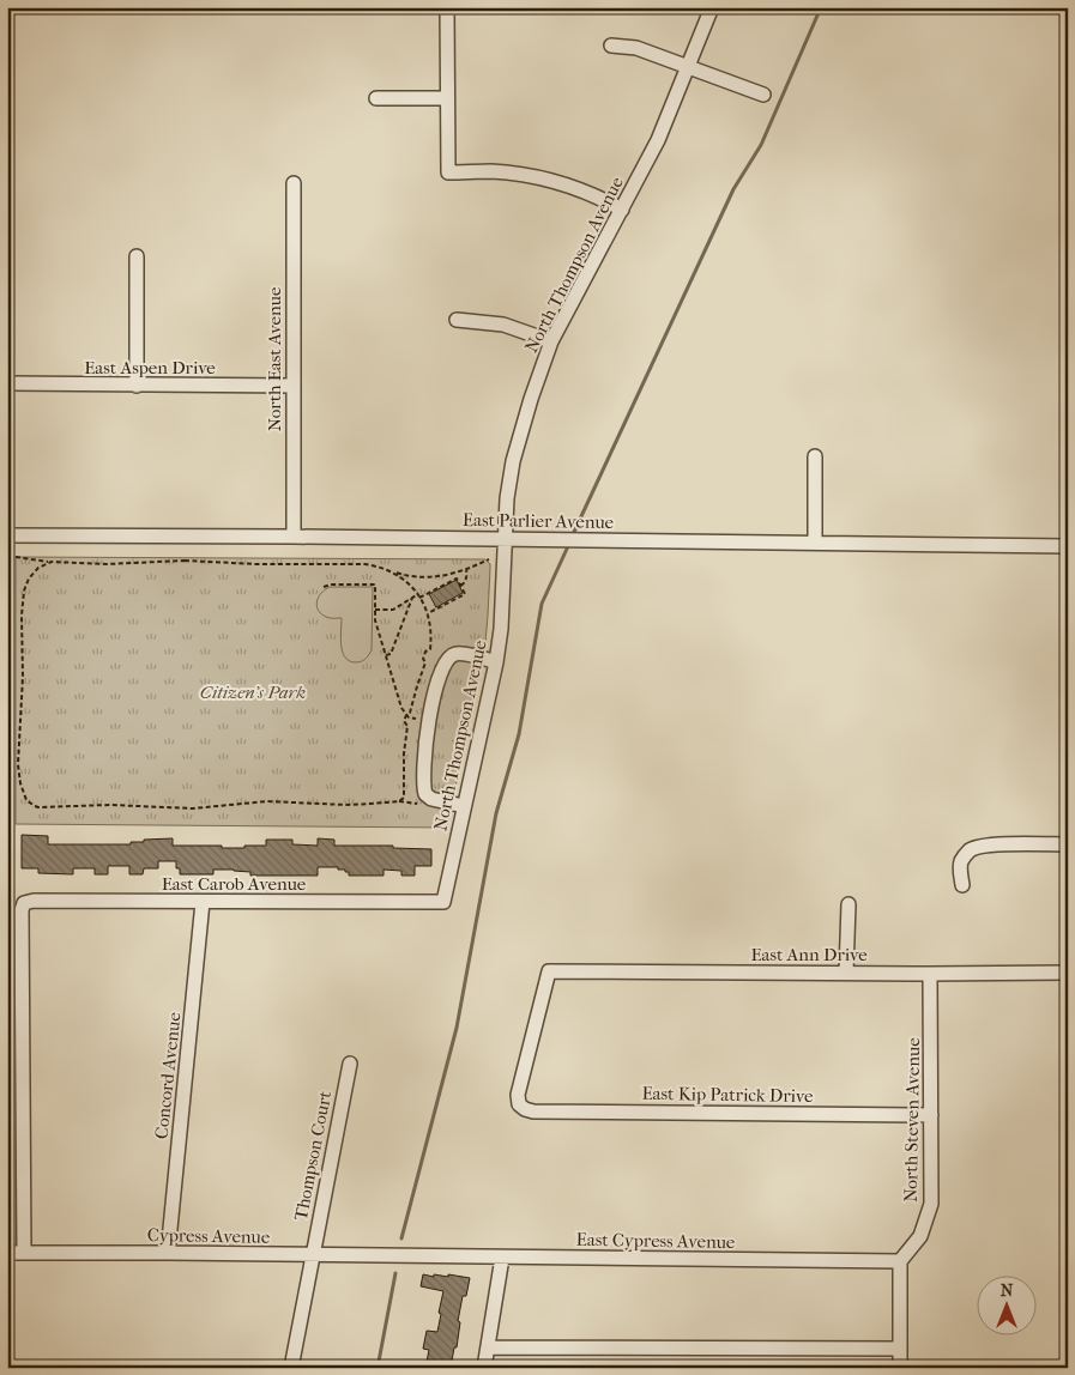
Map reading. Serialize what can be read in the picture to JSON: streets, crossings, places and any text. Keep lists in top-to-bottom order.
{
  "streets": {
    "street": [
      "North Thompson Avenue",
      "North East Avenue",
      "East Aspen Drive",
      "East Parlier Avenue",
      "East Carob Avenue",
      "East Ann Drive",
      "Concord Avenue",
      "East Kip Patrick Drive",
      "North Steven Avenue",
      "Thompson Court",
      "Cypress Avenue",
      "East Cypress Avenue"
    ]
  },
  "crossings": [
    ["North Thompson Avenue", "East Parlier Avenue"],
    ["North Thompson Avenue", "East Carob Avenue"],
    ["North East Avenue", "East Aspen Drive"],
    ["North East Avenue", "East Parlier Avenue"],
    ["East Carob Avenue", "Concord Avenue"],
    ["East Ann Drive", "East Kip Patrick Drive"],
    ["East Ann Drive", "North Steven Avenue"],
    ["Concord Avenue", "Cypress Avenue"],
    ["East Kip Patrick Drive", "North Steven Avenue"],
    ["North Steven Avenue", "East Cypress Avenue"],
    ["Thompson Court", "Cypress Avenue"],
    ["Cypress Avenue", "East Cypress Avenue"]
  ],
  "parks": ["Citizen's Park"],
  "north": "top"
}
